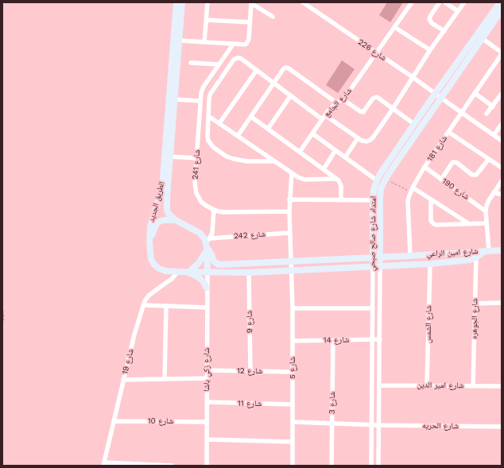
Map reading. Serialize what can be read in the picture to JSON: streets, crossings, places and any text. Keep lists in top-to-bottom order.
{
  "streets": {
    "street": [
      "شارع 226",
      "شارع الجامع",
      "شارع 181",
      "شارع 241",
      "شارع 190",
      "الطريق الجديد",
      "امتداد شارع صالح صبحي",
      "شارع 242",
      "شارع امين الراعي",
      "شارع الجوهره",
      "شارع 9",
      "شارع الشمس",
      "شارع 14",
      "شارع 19",
      "شارع 5",
      "شارع زكي باشا",
      "شارع 12",
      "شارع امير الدين",
      "شارع 3",
      "شارع 11",
      "شارع 10",
      "شارع الحريه"
    ]
  },
  "crossings": [
    ["شارع 226", "شارع الجامع"],
    ["شارع 226", "شارع 181"],
    ["شارع 226", "امتداد شارع صالح صبحي"],
    ["شارع 181", "شارع 190"],
    ["شارع 181", "شارع امين الراعي"],
    ["شارع 241", "شارع 5"],
    ["الطريق الجديد", "شارع 242"],
    ["الطريق الجديد", "شارع امين الراعي"],
    ["الطريق الجديد", "شارع 19"],
    ["الطريق الجديد", "شارع زكي باشا"],
    ["امتداد شارع صالح صبحي", "شارع امين الراعي"],
    ["امتداد شارع صالح صبحي", "شارع 14"],
    ["امتداد شارع صالح صبحي", "شارع امير الدين"],
    ["امتداد شارع صالح صبحي", "شارع الحريه"],
    ["شارع 242", "شارع امين الراعي"],
    ["شارع 242", "شارع 19"],
    ["شارع 242", "شارع 5"],
    ["شارع امين الراعي", "شارع الجوهره"],
    ["شارع امين الراعي", "شارع 9"],
    ["شارع امين الراعي", "شارع الشمس"],
    ["شارع امين الراعي", "شارع 19"],
    ["شارع امين الراعي", "شارع 5"],
    ["شارع امين الراعي", "شارع زكي باشا"],
    ["شارع الجوهره", "شارع امير الدين"],
    ["شارع 9", "شارع 12"],
    ["شارع الشمس", "شارع امير الدين"],
    ["شارع 14", "شارع 5"],
    ["شارع 14", "شارع 3"],
    ["شارع 19", "شارع 10"],
    ["شارع 5", "شارع 12"],
    ["شارع 5", "شارع 11"],
    ["شارع زكي باشا", "شارع 12"],
    ["شارع زكي باشا", "شارع 11"],
    ["شارع زكي باشا", "شارع 10"]
  ]
}
